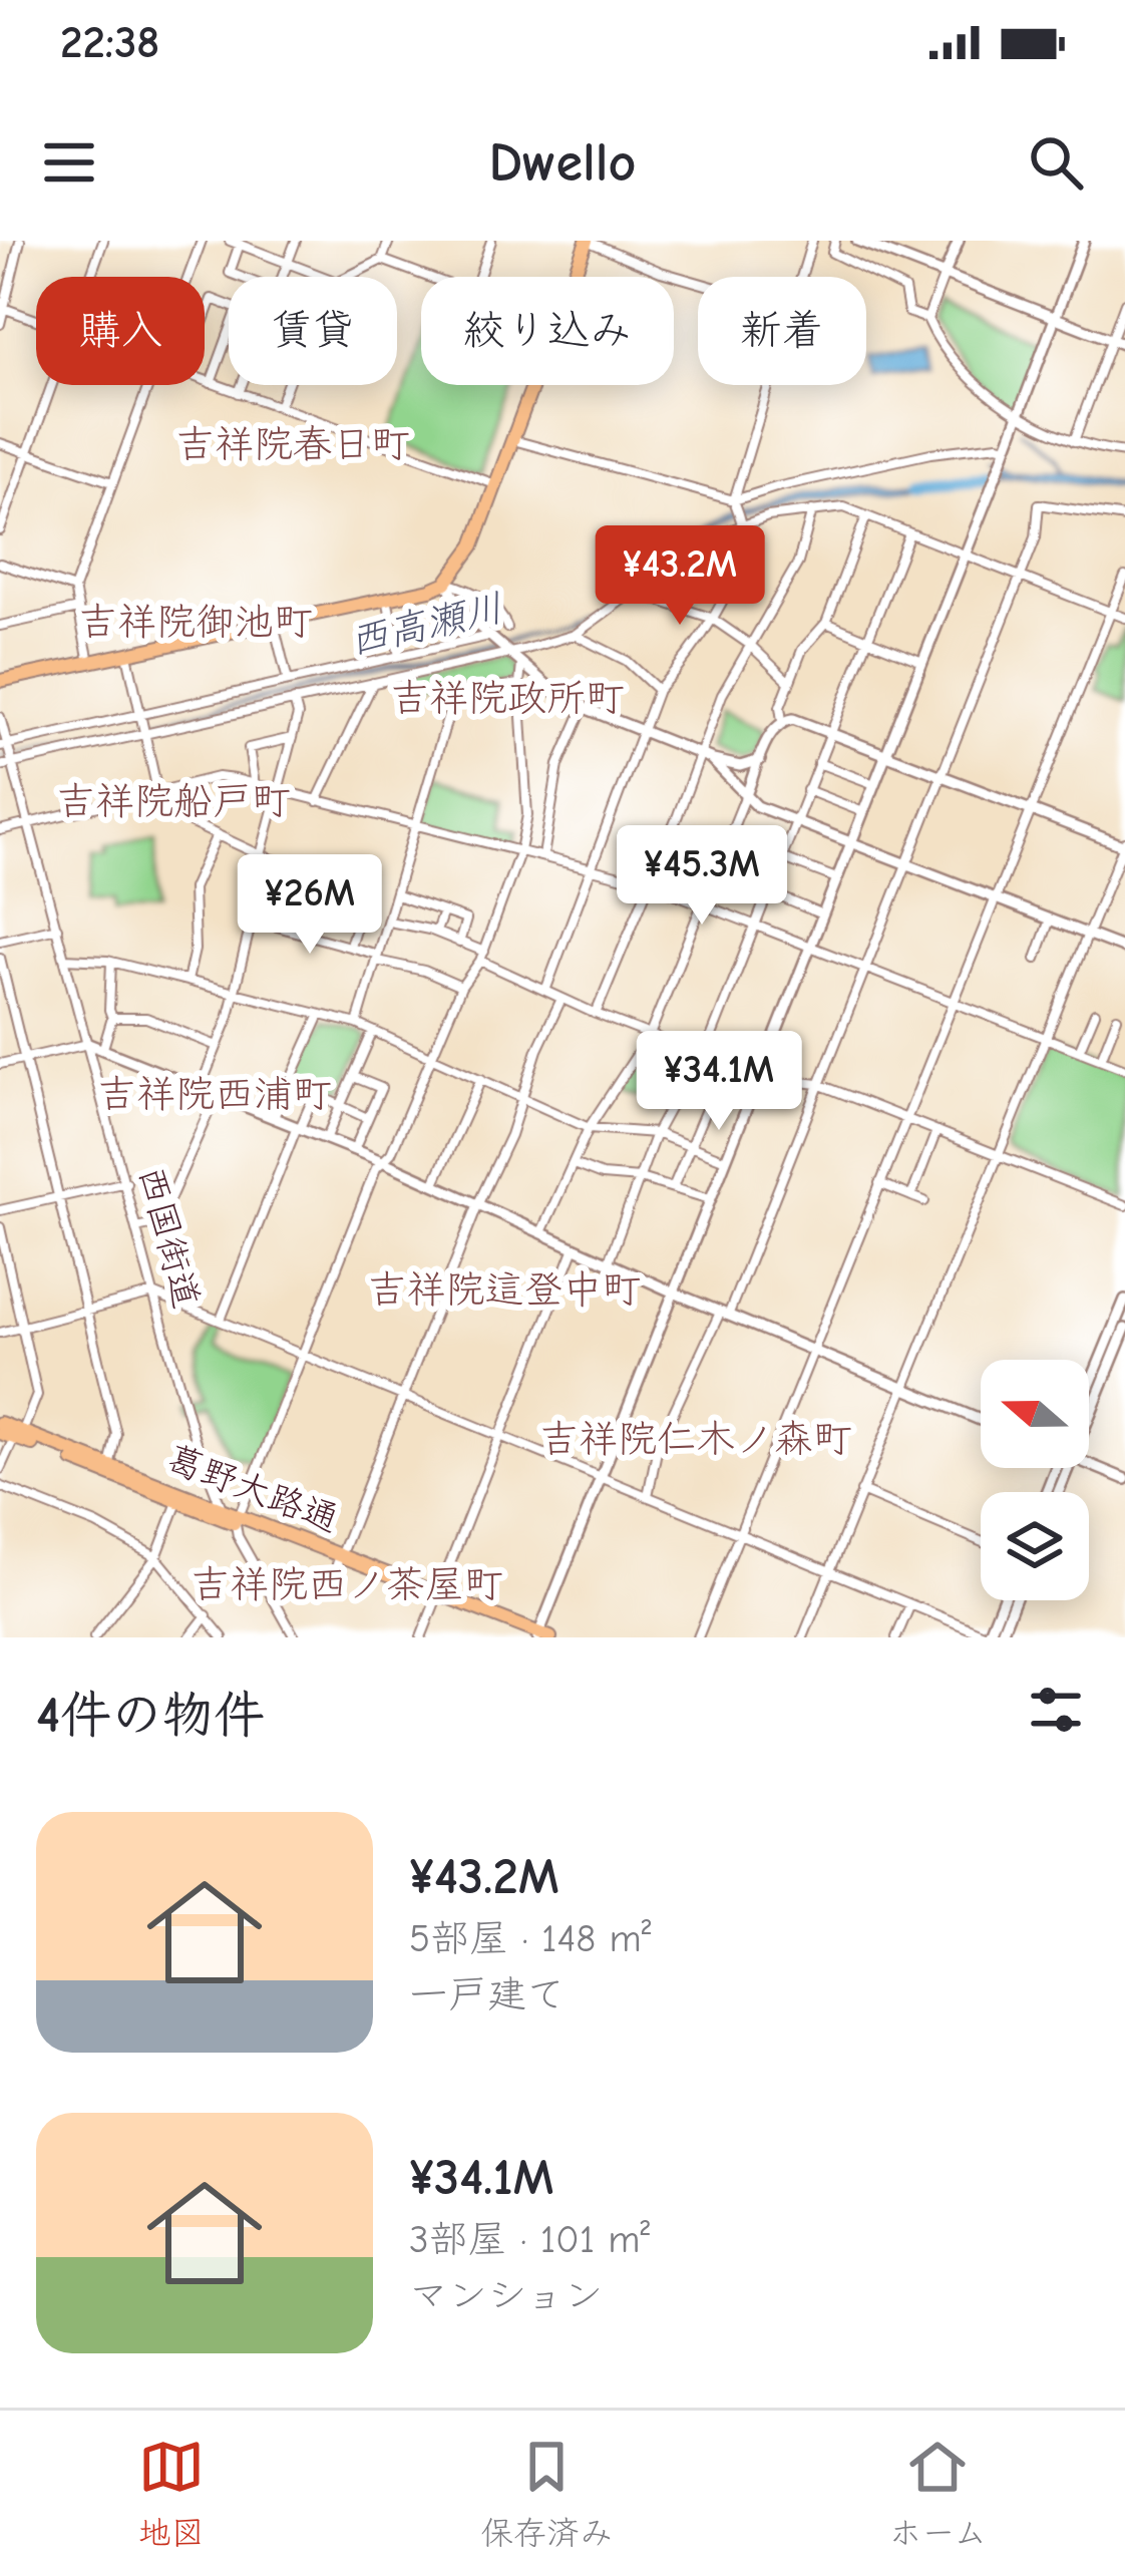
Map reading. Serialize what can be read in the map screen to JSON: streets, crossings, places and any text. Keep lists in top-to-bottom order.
{
  "streets": {
    "main road": ["葛野大路通"],
    "street": ["西国街道"]
  },
  "crossings": [
    ["西国街道", "葛野大路通"]
  ],
  "districts": [
    "吉祥院春日町",
    "吉祥院御池町",
    "吉祥院政所町",
    "吉祥院船戸町",
    "吉祥院西浦町",
    "吉祥院這登中町",
    "吉祥院仁木ノ森町",
    "吉祥院西ノ茶屋町"
  ],
  "water": ["西高瀬川"],
  "north": "left",
  "page": {
    "status": "22:38",
    "header": "Dwello",
    "chip": [
      "購入",
      "賃貸",
      "絞り込み",
      "新着"
    ],
    "price": [
      "¥43.2M",
      "¥45.3M",
      "¥26M",
      "¥34.1M"
    ],
    "heading": "4件の物件",
    "list": [
      {
        "name": "¥43.2M",
        "note": "5部屋 · 148 m² · 一戸建て"
      },
      {
        "name": "¥34.1M",
        "note": "3部屋 · 101 m² · マンション"
      }
    ],
    "tabs": ["地図", "保存済み", "ホーム"]
  }
}
